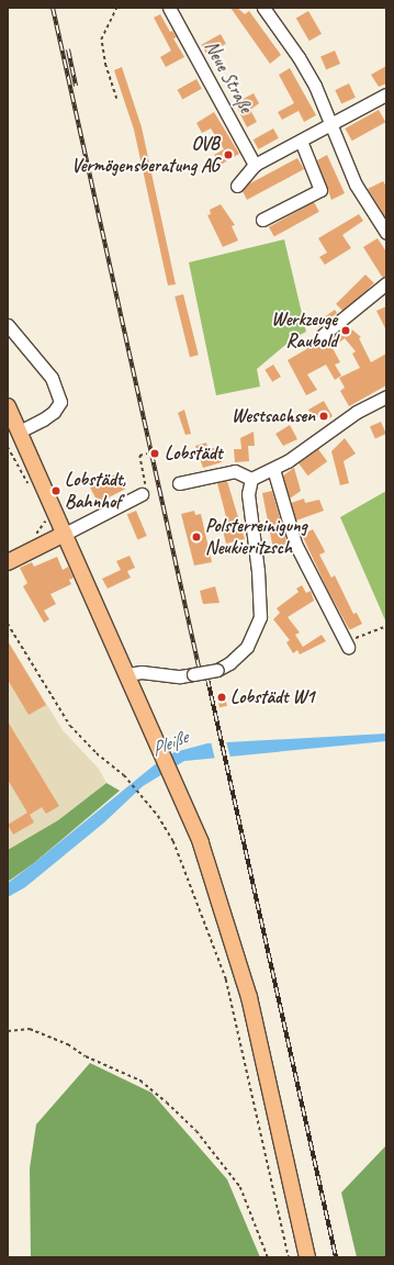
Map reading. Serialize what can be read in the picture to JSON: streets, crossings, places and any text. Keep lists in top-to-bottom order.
{
  "streets": {
    "street": ["Neue Straße"]
  },
  "water": ["Pleiße"],
  "places": [
    "OVB Vermögensberatung AG",
    "Werkzeuge Raubold",
    "Westsachsen",
    "Lobstädt",
    "Lobstädt, Bahnhof",
    "Polsterreinigung Neukieritzsch",
    "Lobstädt W1"
  ]
}
